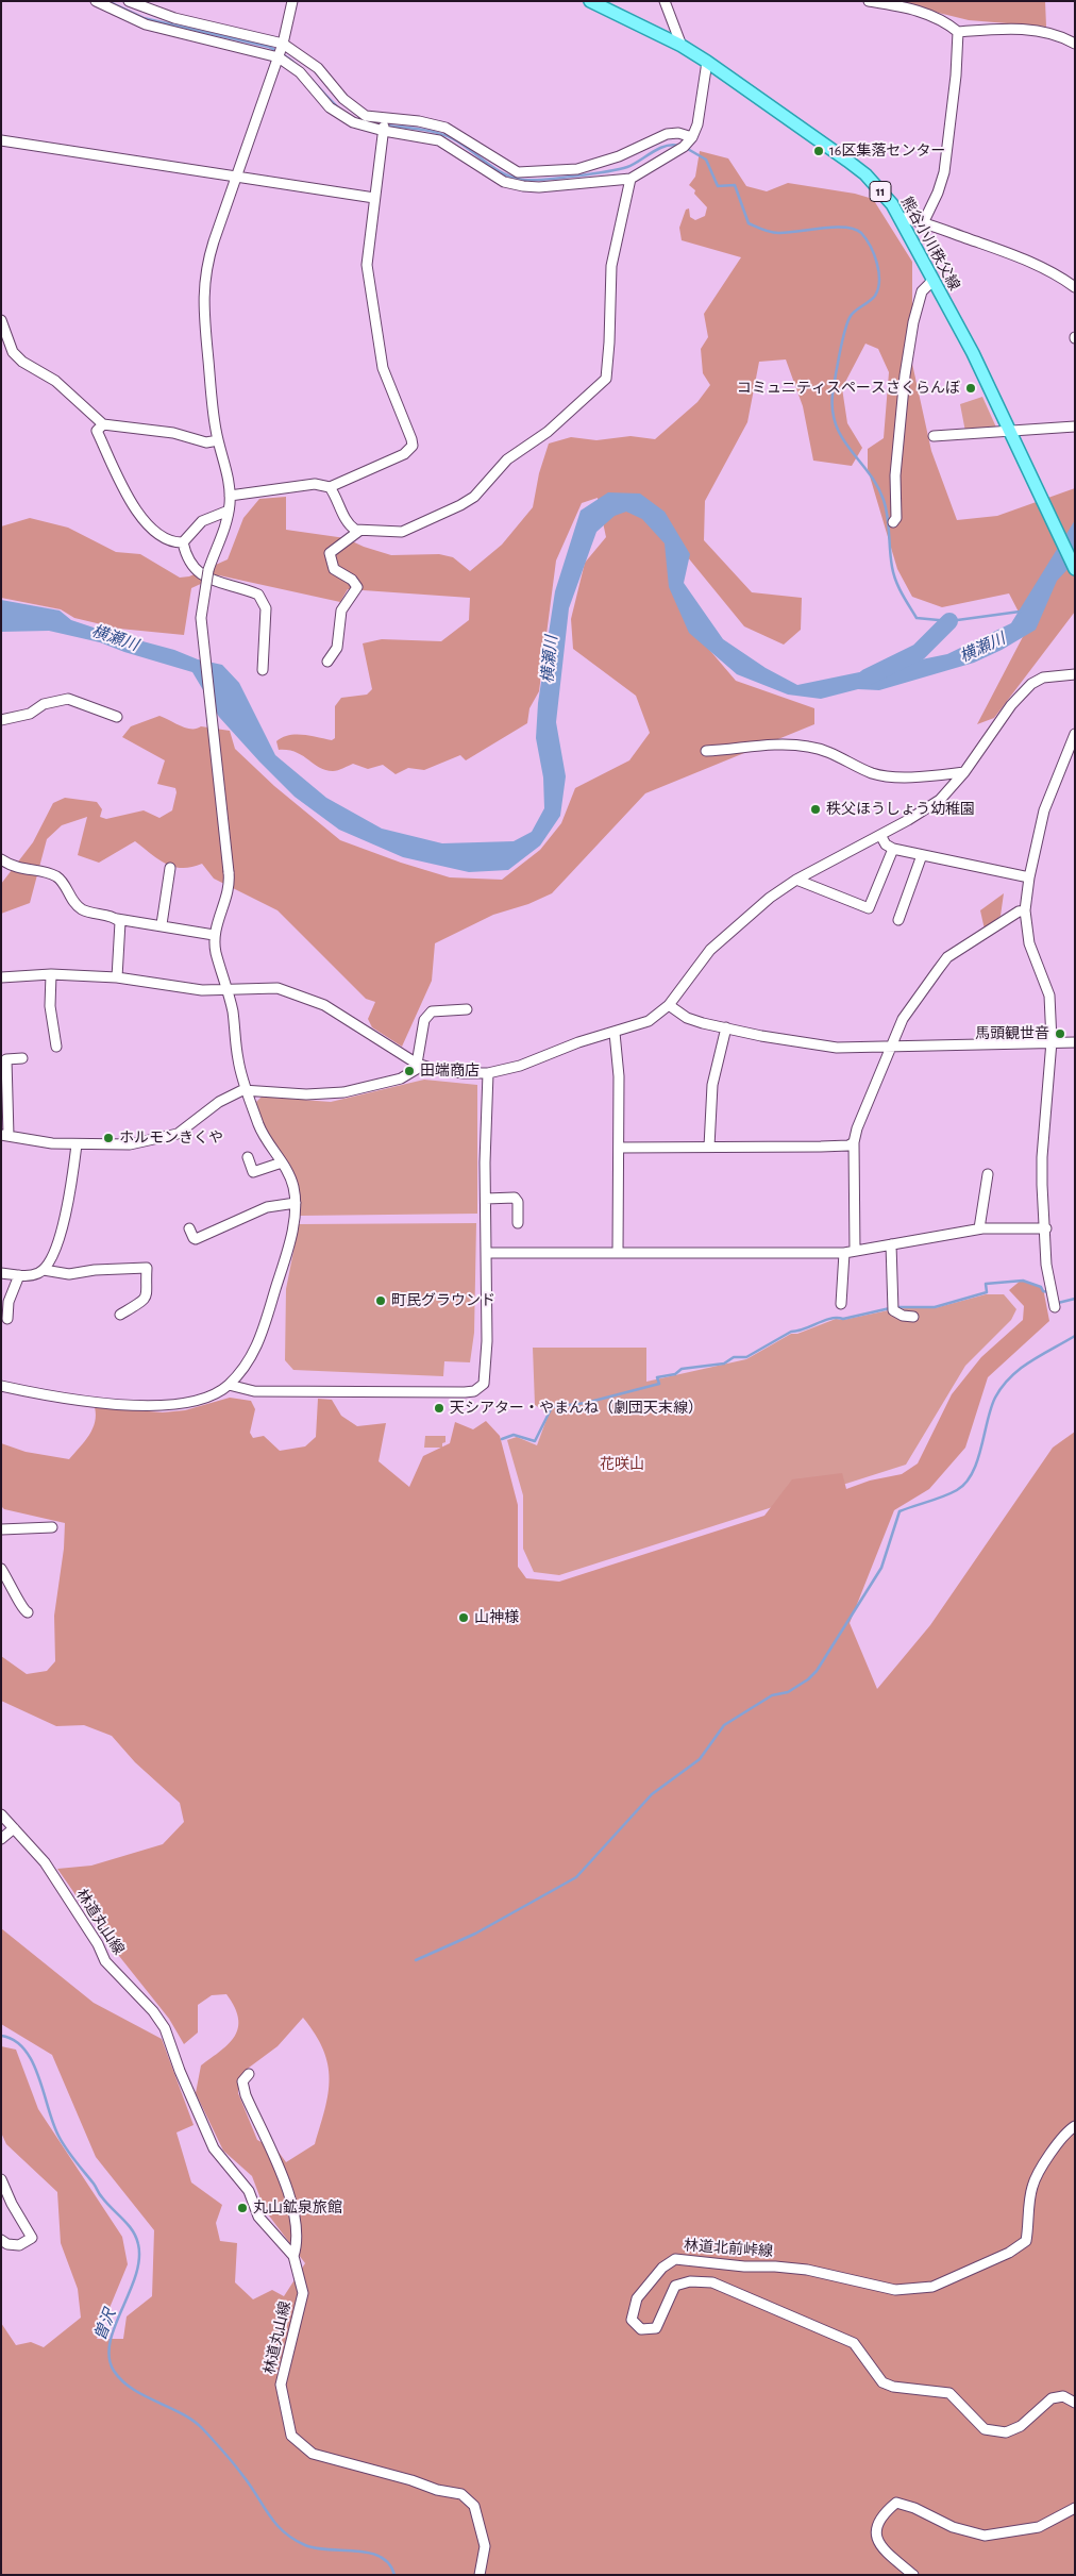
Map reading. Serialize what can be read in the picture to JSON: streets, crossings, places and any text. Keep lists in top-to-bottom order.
{
  "streets": {
    "main road": ["11", "熊谷小川秩父線"],
    "street": ["林道丸山線", "林道北前峠線"]
  },
  "water": ["横瀬川", "曽沢"],
  "parks": ["花咲山"],
  "places": [
    "16区集落センター",
    "コミュニティスペースさくらんぼ",
    "秩父ほうしょう幼稚園",
    "馬頭観世音",
    "田端商店",
    "ホルモンきくや",
    "町民グラウンド",
    "天シアター・やまんね（劇団天末線）",
    "山神様",
    "丸山鉱泉旅館"
  ]
}
